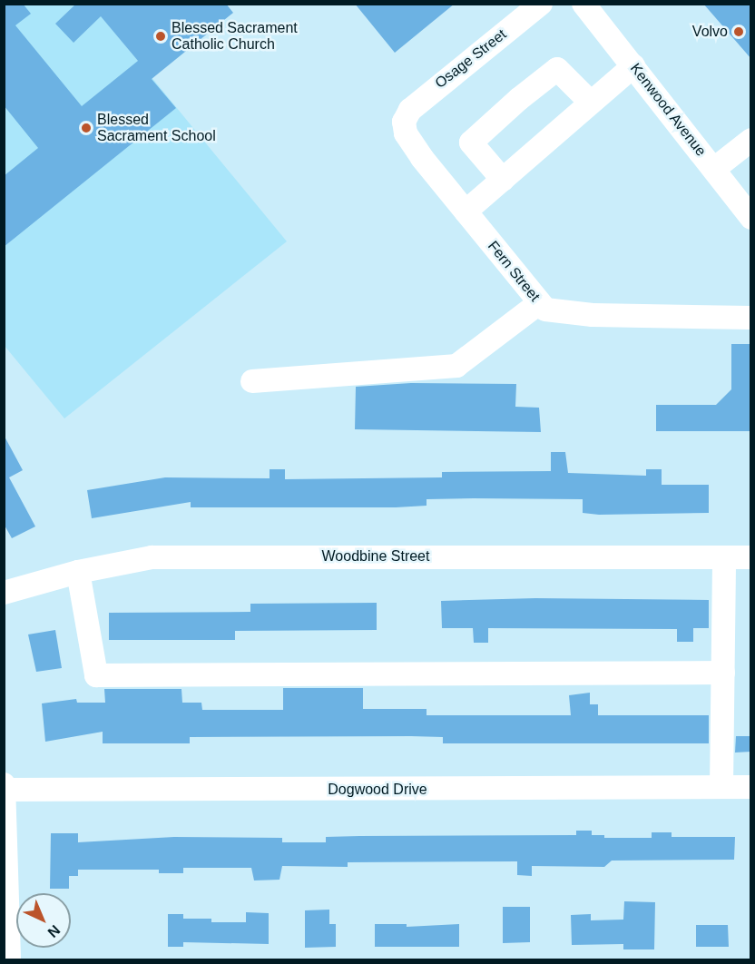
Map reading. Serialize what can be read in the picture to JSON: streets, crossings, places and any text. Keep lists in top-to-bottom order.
{
  "streets": {
    "street": [
      "Osage Street",
      "Kenwood Avenue",
      "Fern Street",
      "Woodbine Street",
      "Dogwood Drive"
    ]
  },
  "crossings": [
    ["Osage Street", "Fern Street"]
  ],
  "places": ["Volvo", "Blessed Sacrament Catholic Church", "Blessed Sacrament School"],
  "north": "bottom right"
}
